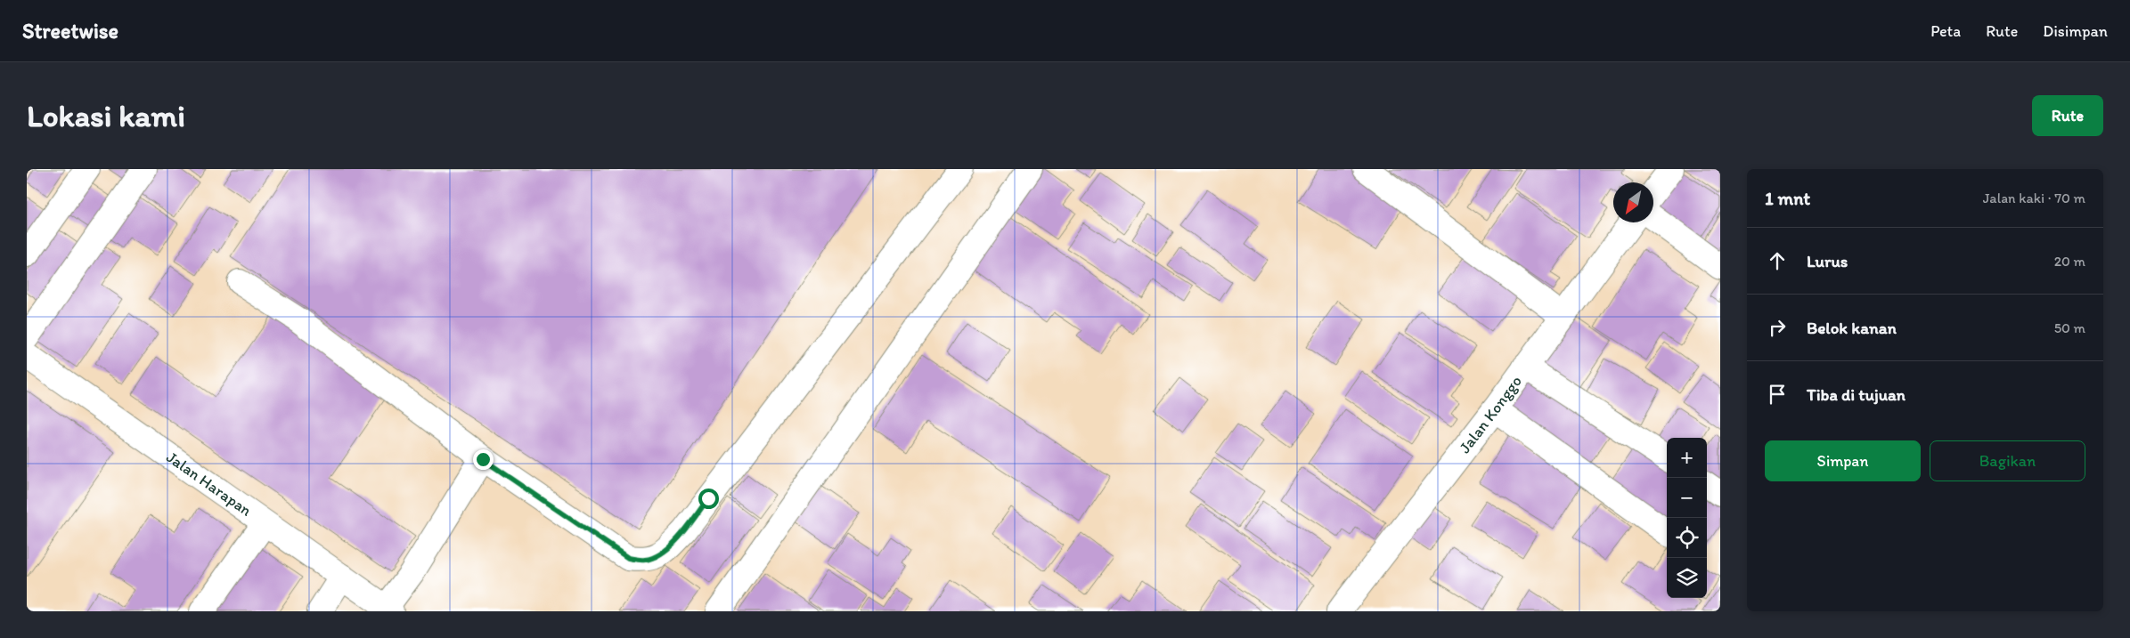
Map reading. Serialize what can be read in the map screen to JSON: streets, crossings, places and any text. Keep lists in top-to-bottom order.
{
  "streets": {
    "street": ["Jalan Konggo", "Jalan Harapan"]
  },
  "north": "bottom left",
  "page": {
    "header": "Streetwise",
    "nav": ["Peta", "Rute", "Disimpan"],
    "buttons": [
      "Rute",
      ["Simpan", "Bagikan"]
    ],
    "title": "Lokasi kami",
    "heading": ["1 mnt", "Jalan kaki · 70 m"],
    "list": [
      ["Lurus", "20 m"],
      ["Belok kanan", "50 m"],
      "Tiba di tujuan"
    ],
    "map_buttons": ["+", "−"]
  }
}
